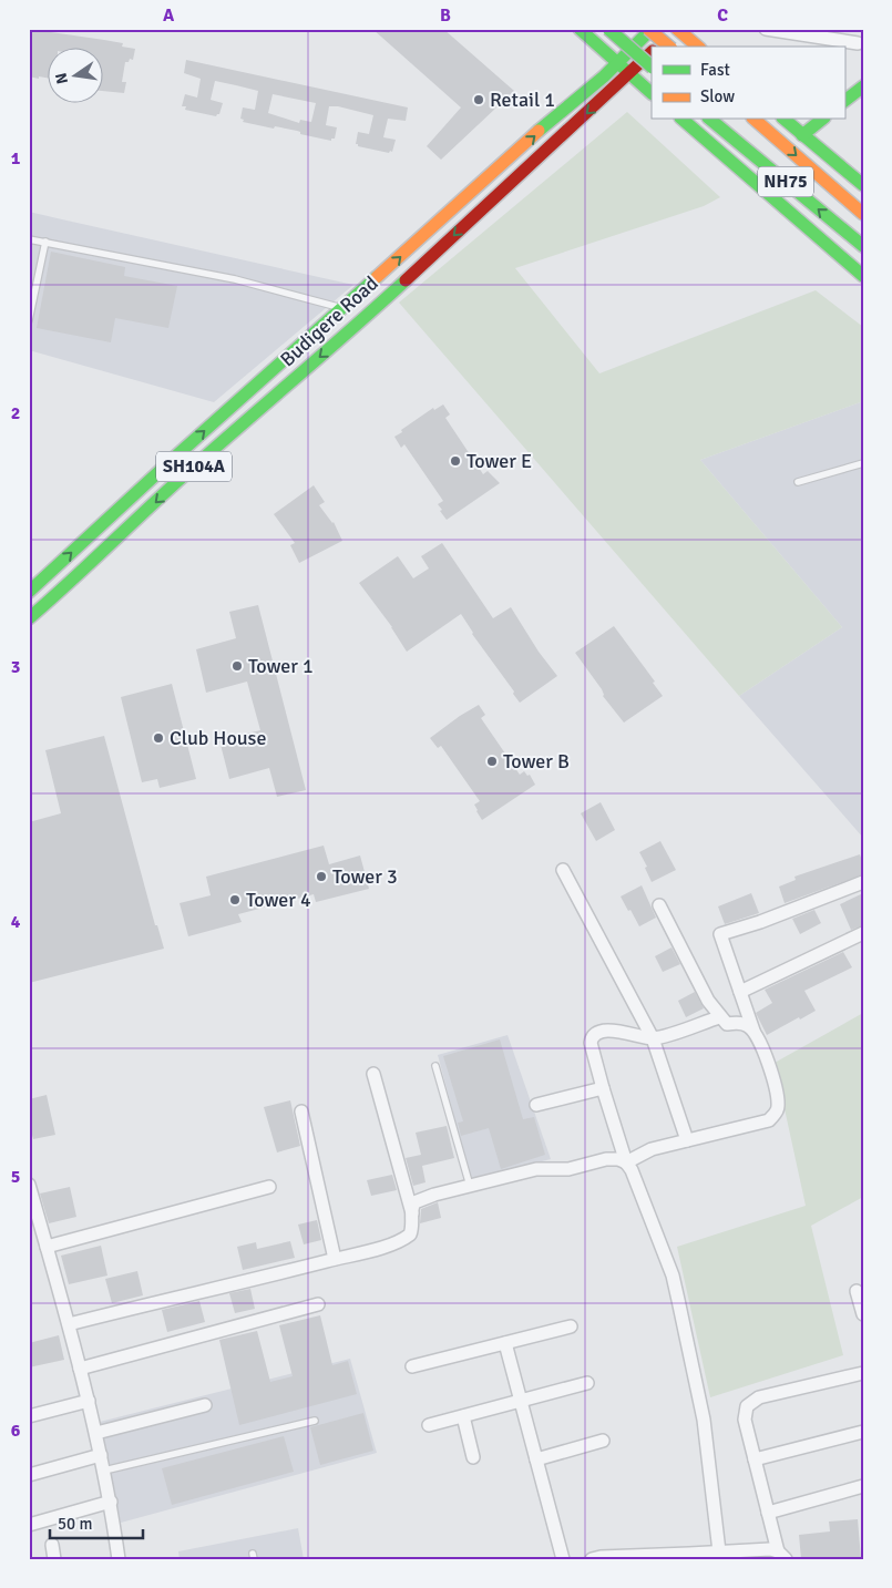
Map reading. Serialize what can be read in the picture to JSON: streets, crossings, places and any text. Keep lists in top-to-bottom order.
{
  "streets": {
    "main road": ["NH75", "Budigere Road", "SH104A"]
  },
  "places": [
    "Retail 1",
    "Tower E",
    "Tower 1",
    "Club House",
    "Tower B",
    "Tower 3",
    "Tower 4"
  ],
  "legend": ["Fast", "Slow"],
  "scale_bar": "50 m",
  "north": "left",
  "grid": {
    "columns": ["A", "B", "C"],
    "rows": [
      "1",
      "2",
      "3",
      "4",
      "5",
      "6"
    ]
  }
}
